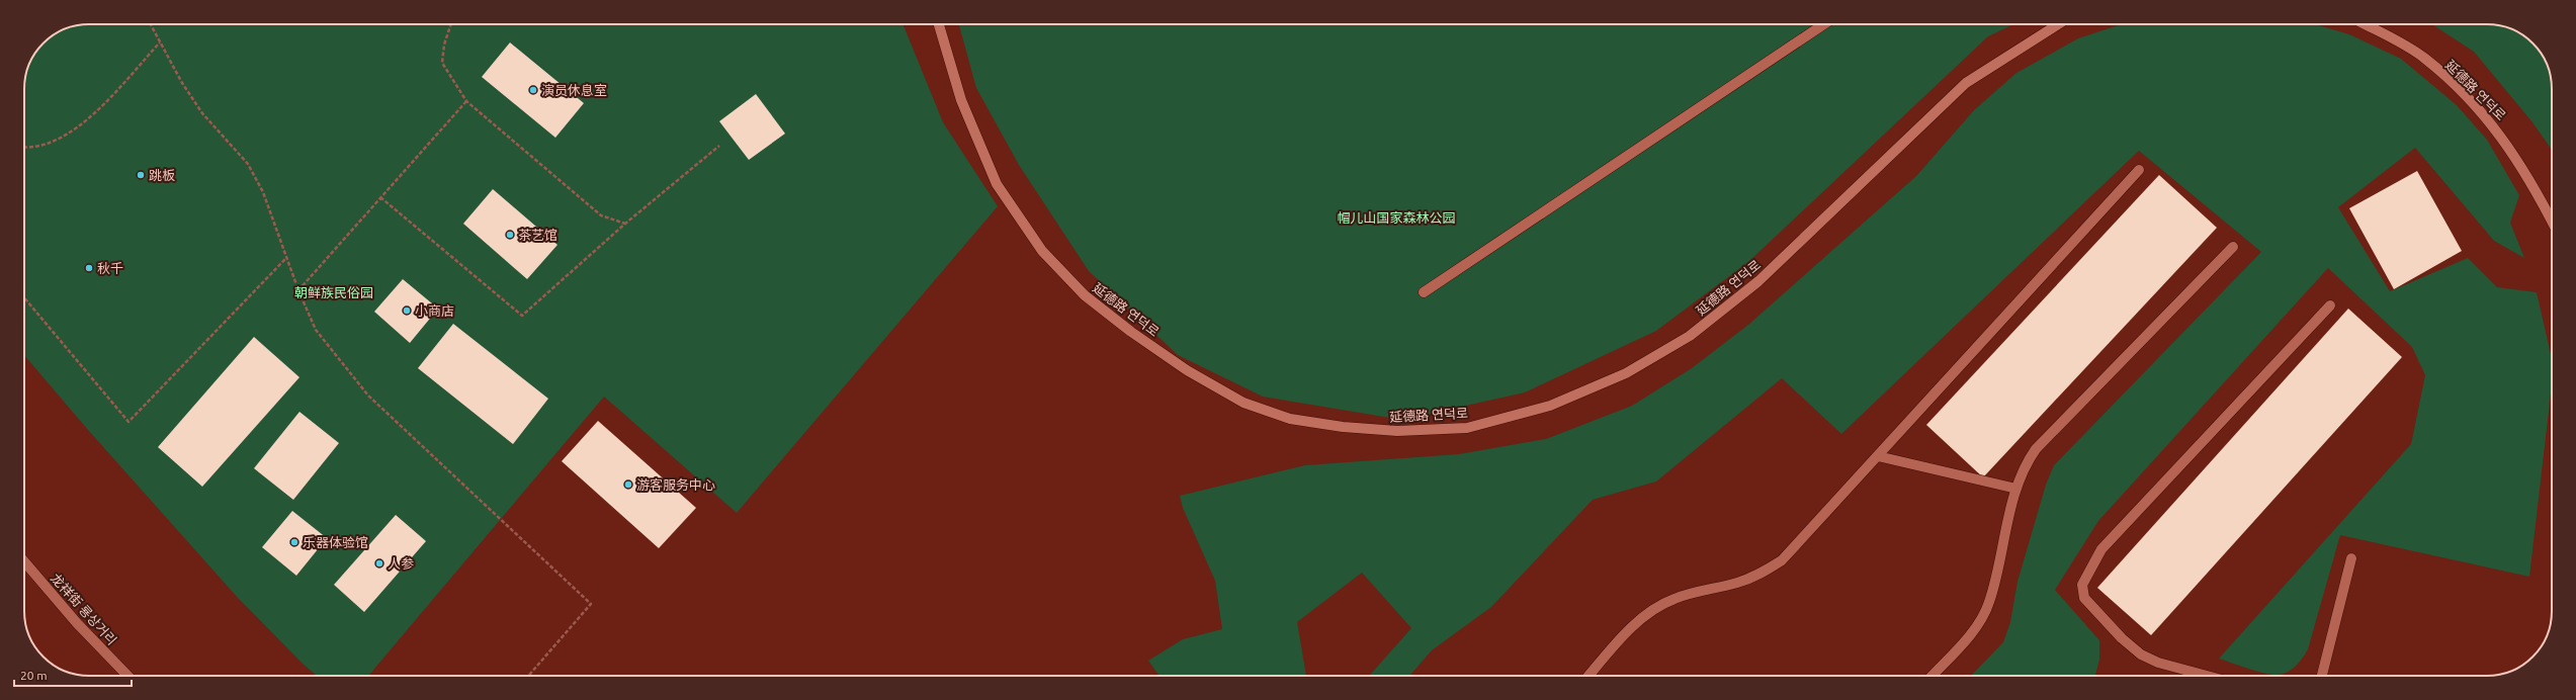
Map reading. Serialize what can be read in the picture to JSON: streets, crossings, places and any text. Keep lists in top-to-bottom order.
{
  "streets": {
    "main road": ["延德路 연덕로"],
    "street": ["龙祥街 룡상거리"]
  },
  "parks": ["帽儿山国家森林公园", "朝鲜族民俗园"],
  "places": [
    "演员休息室",
    "跳板",
    "茶艺馆",
    "秋千",
    "小商店",
    "游客服务中心",
    "乐器体验馆",
    "人参"
  ],
  "scale_bar": "20 m"
}
